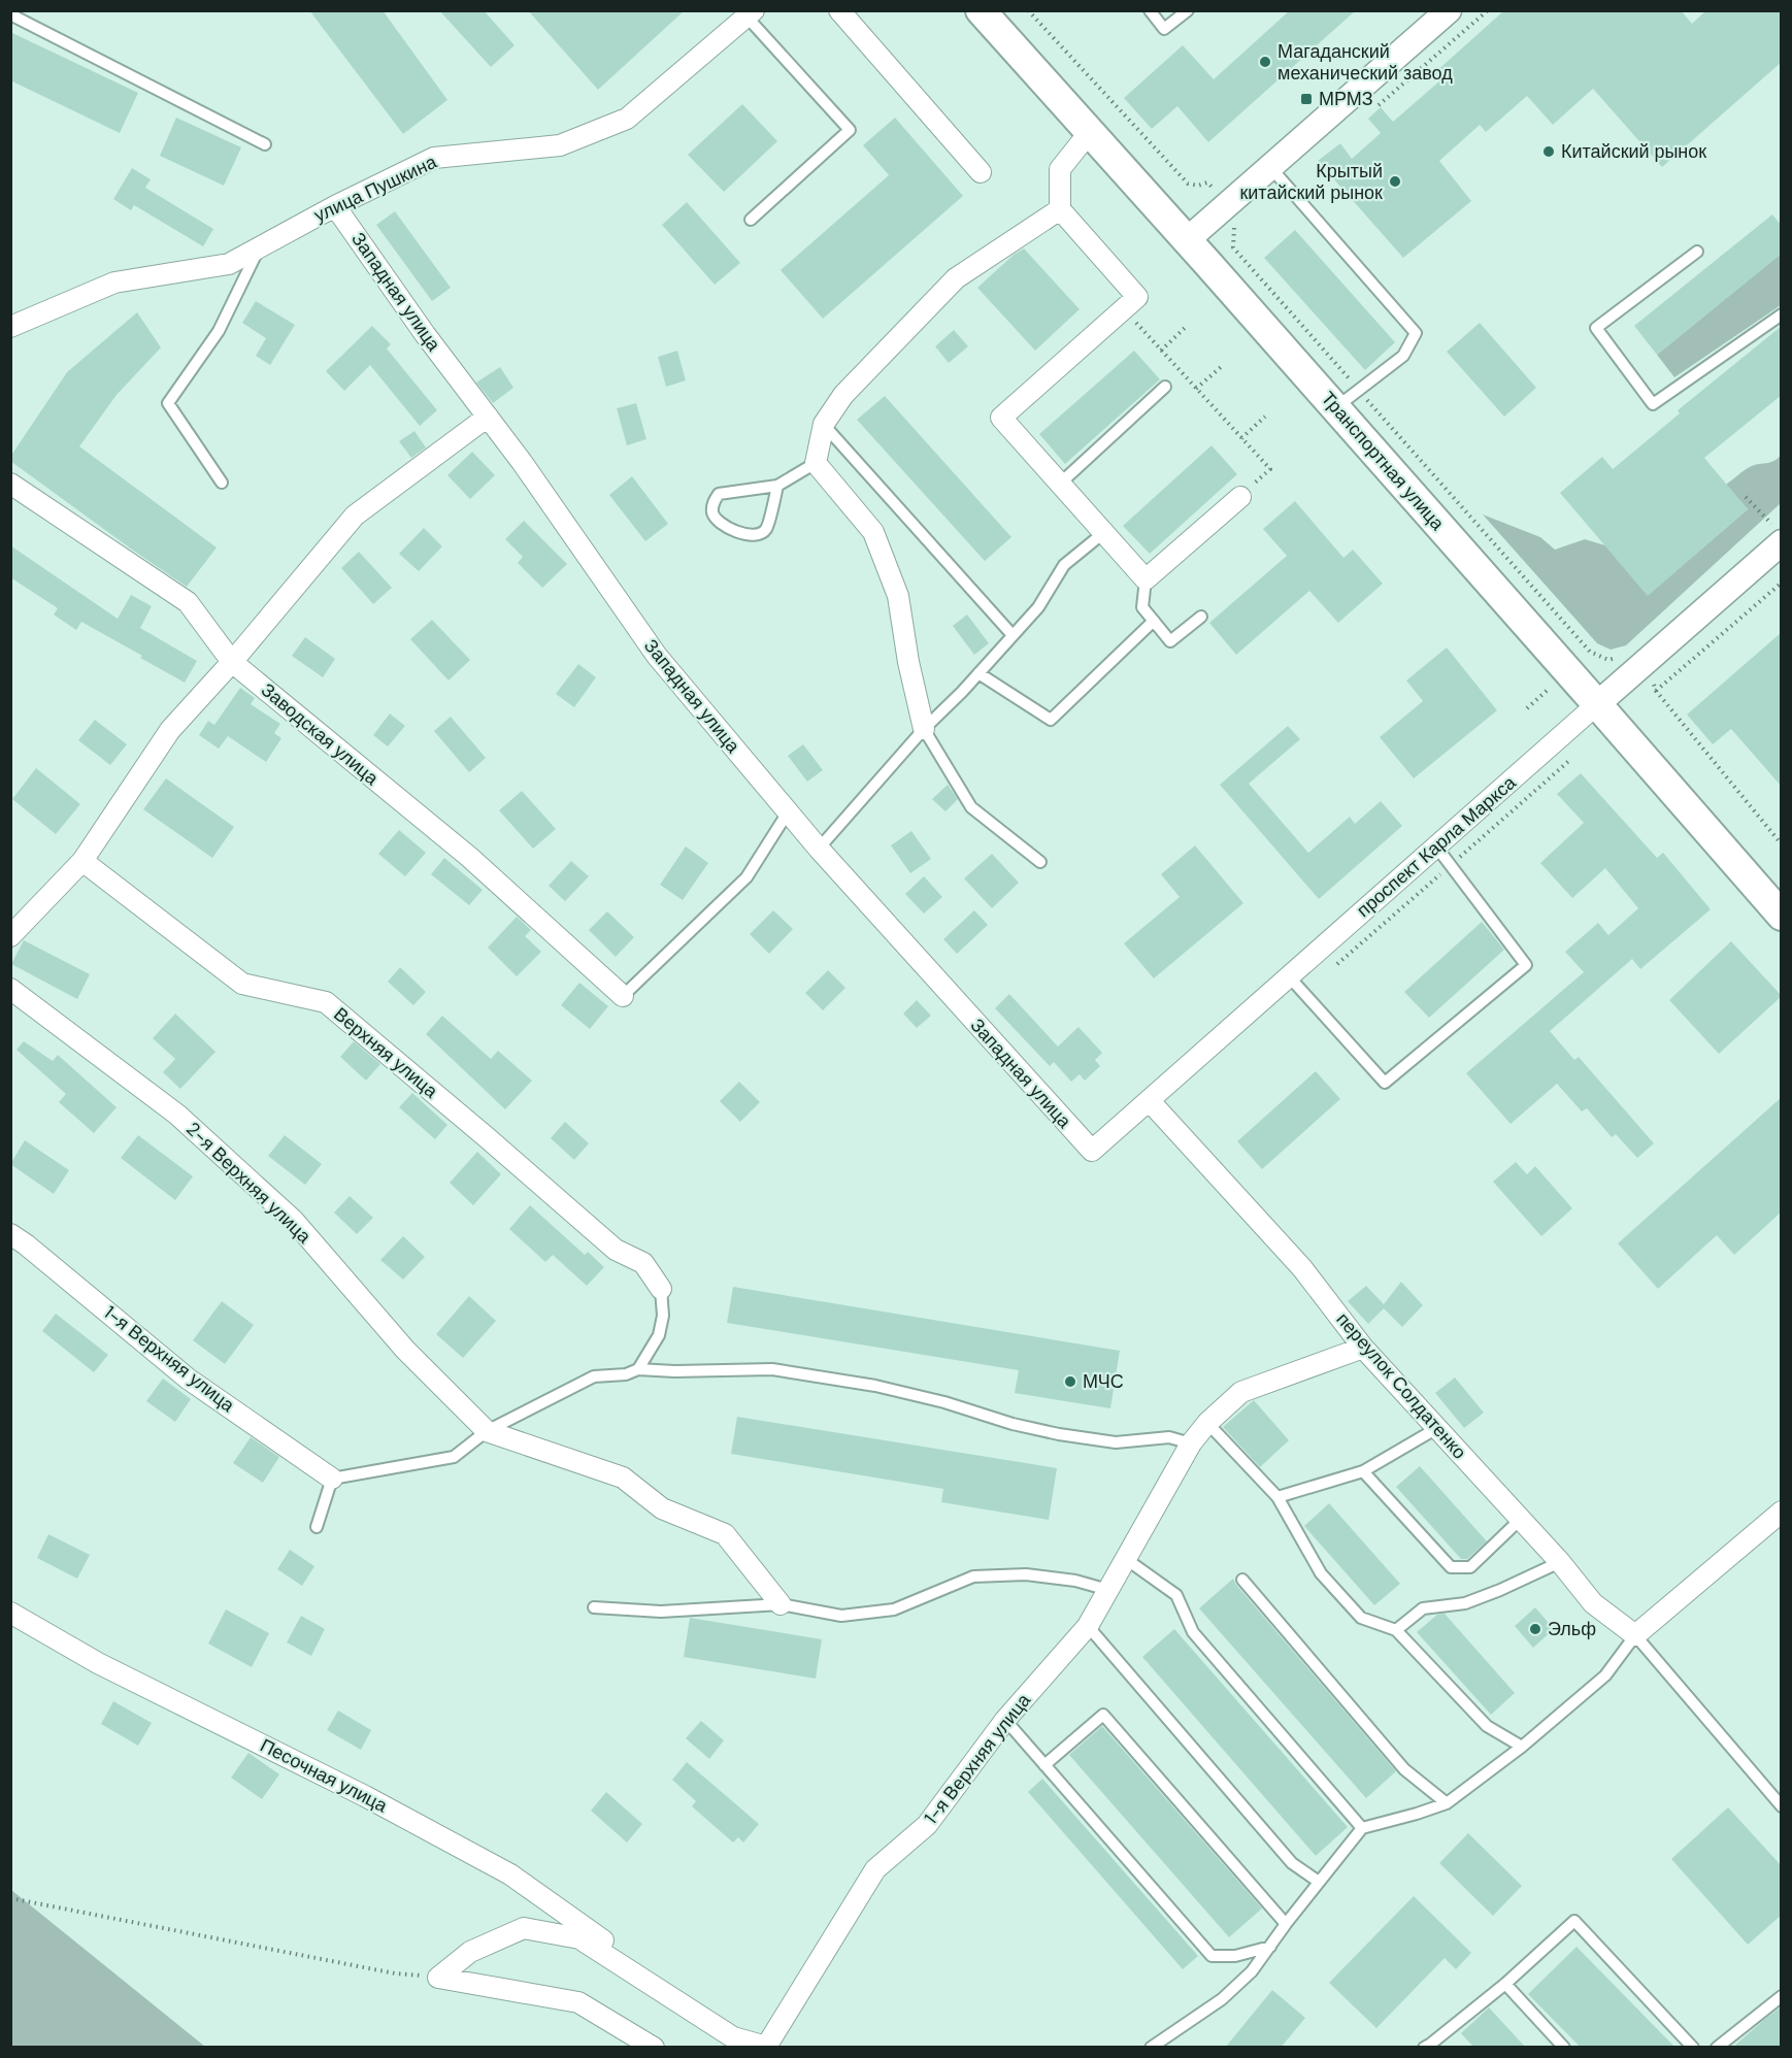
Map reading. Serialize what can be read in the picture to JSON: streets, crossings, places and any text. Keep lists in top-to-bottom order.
{
  "streets": {
    "main road": ["Транспортная улица"],
    "street": [
      "улица Пушкина",
      "Западная улица",
      "Заводская улица",
      "проспект Карла Маркса",
      "Верхняя улица",
      "2-я Верхняя улица",
      "1-я Верхняя улица",
      "переулок Солдатенко",
      "Песочная улица"
    ]
  },
  "crossings": [
    ["улица Пушкина", "Западная улица"],
    ["Западная улица", "проспект Карла Маркса"],
    ["Транспортная улица", "проспект Карла Маркса"],
    ["проспект Карла Маркса", "переулок Солдатенко"],
    ["1-я Верхняя улица", "переулок Солдатенко"],
    ["1-я Верхняя улица", "Песочная улица"]
  ],
  "places": {
    "other": [
      "Магаданский механический завод",
      "Китайский рынок",
      "Крытый китайский рынок",
      "МЧС",
      "Эльф"
    ],
    "transit": ["МРМЗ"]
  }
}
